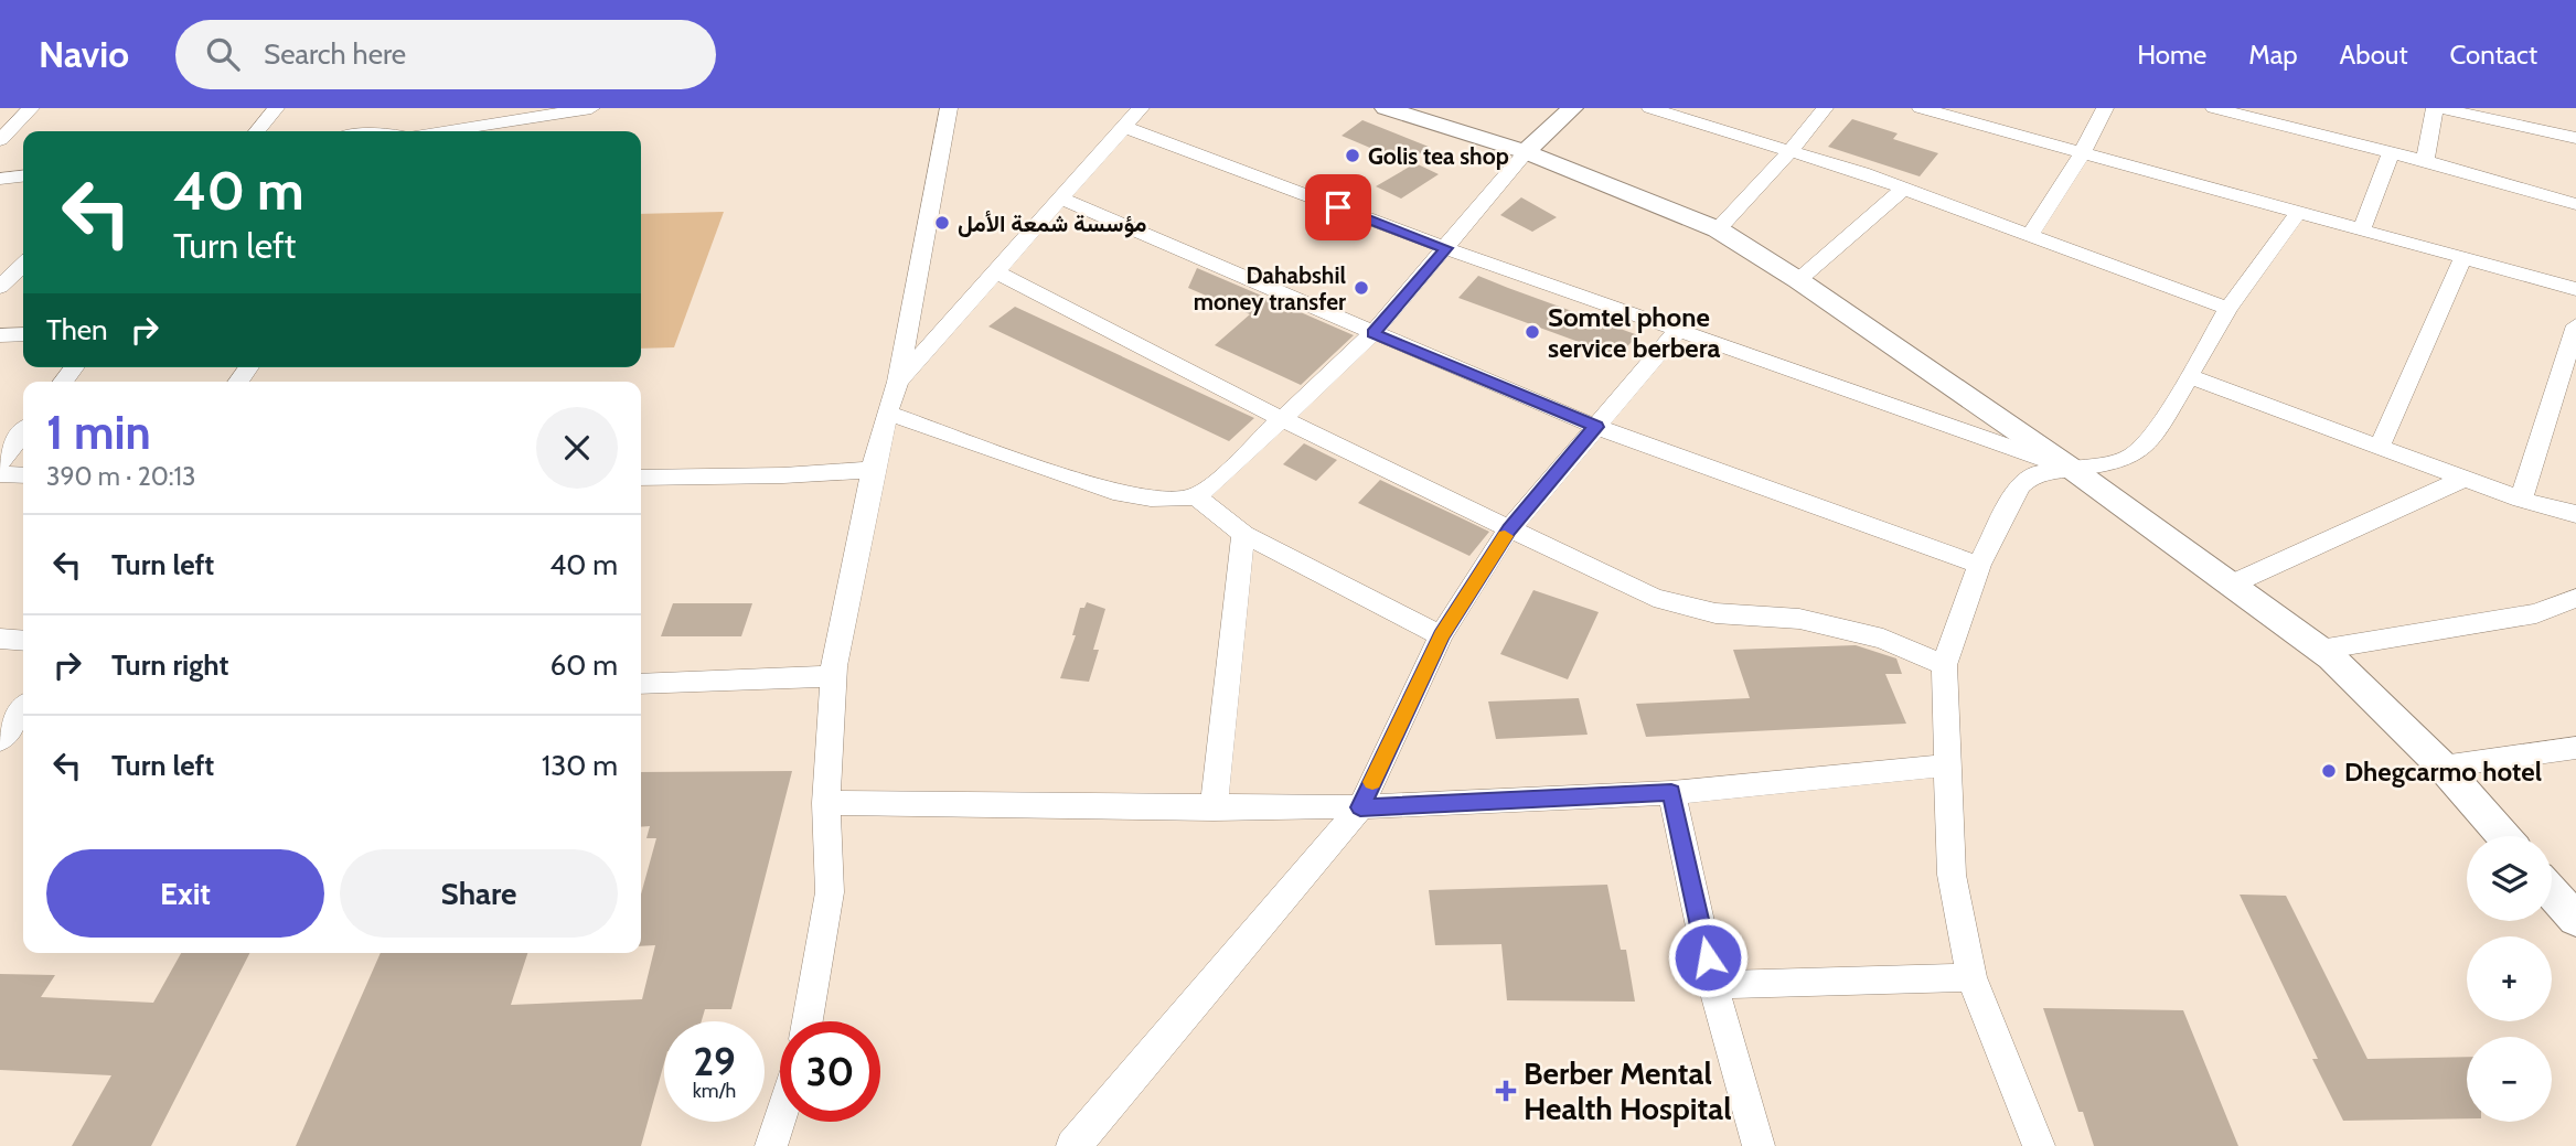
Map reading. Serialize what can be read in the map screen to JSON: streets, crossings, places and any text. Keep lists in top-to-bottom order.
{
  "places": {
    "other": [
      "Golis tea shop",
      "مؤسسة شمعة الأمل",
      "Dahabshil money transfer",
      "Somtel phone service berbera",
      "Dhegcarmo hotel"
    ],
    "health": ["Berber Mental Health Hospital"]
  },
  "page": {
    "header": "Navio",
    "search": "Search here",
    "nav": [
      "Home",
      "Map",
      "About",
      "Contact"
    ],
    "turn": ["40 m", "Turn left"],
    "then": "Then",
    "heading": ["1 min", "390 m · 20:13"],
    "list": [
      {
        "name": "Turn left",
        "value": "40 m"
      },
      {
        "name": "Turn right",
        "value": "60 m"
      },
      {
        "name": "Turn left",
        "value": "130 m"
      }
    ],
    "buttons": ["Exit", "Share"],
    "map_buttons": ["+", "−"],
    "speed": "29 km/h",
    "limit": "30"
  }
}
